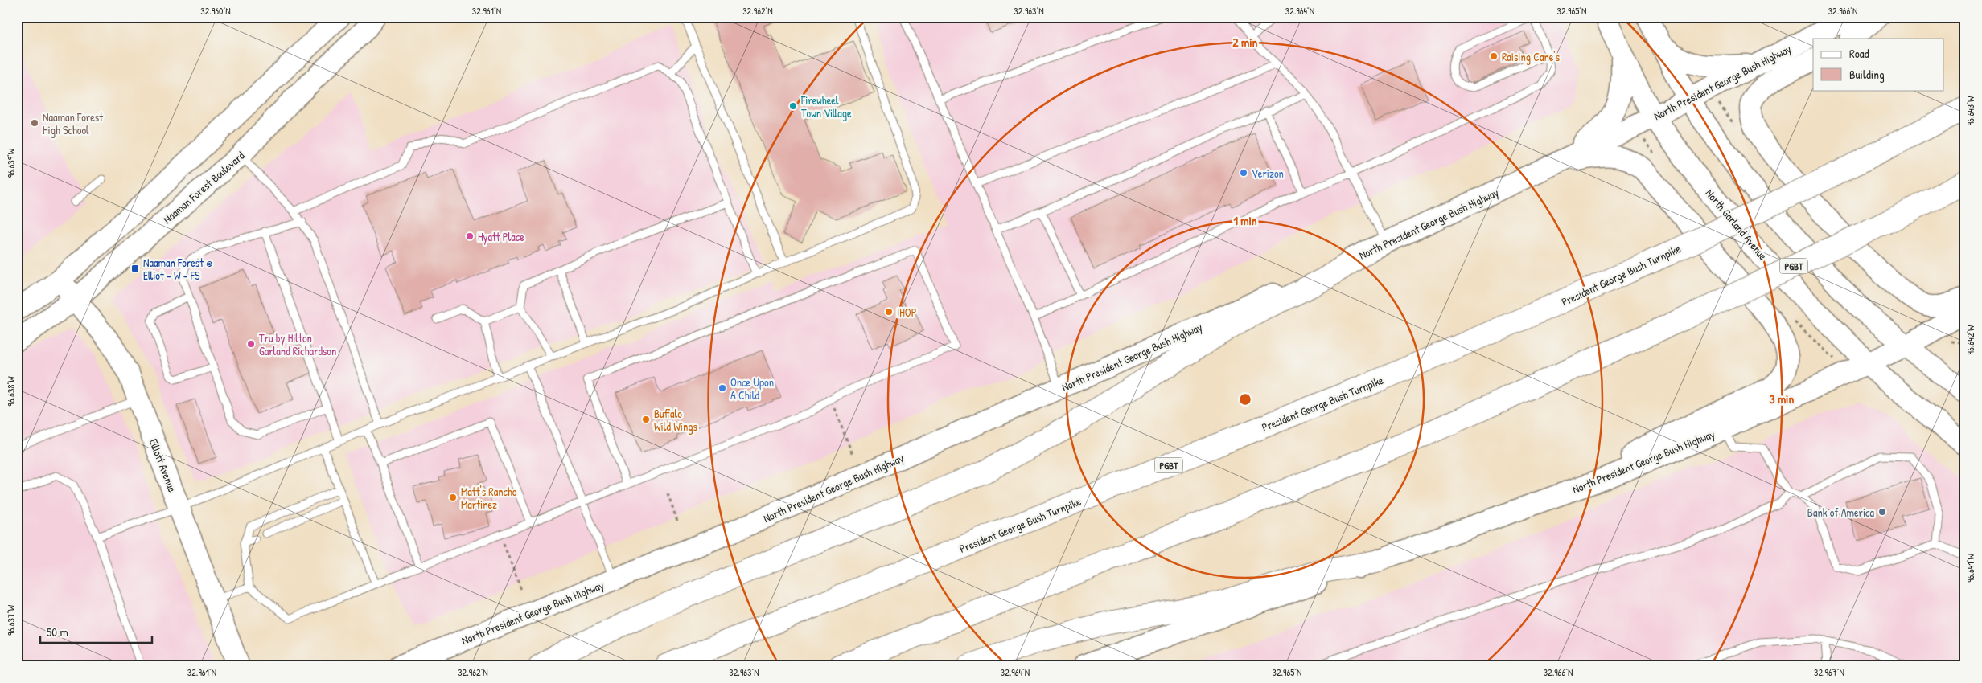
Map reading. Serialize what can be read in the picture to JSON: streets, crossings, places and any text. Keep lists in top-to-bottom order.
{
  "streets": {
    "highway": ["PGBT", "President George Bush Turnpike"],
    "main road": [
      "North President George Bush Highway",
      "Naaman Forest Boulevard",
      "North Garland Avenue",
      "Elliott Avenue"
    ]
  },
  "crossings": [
    ["North President George Bush Highway", "North Garland Avenue"],
    ["Naaman Forest Boulevard", "Elliott Avenue"]
  ],
  "places": {
    "other": [
      "Raising Cane's",
      "Firewheel Town Village",
      "Naaman Forest High School",
      "Verizon",
      "Hyatt Place",
      "IHOP",
      "Tru by Hilton Garland Richardson",
      "Once Upon A Child",
      "Buffalo Wild Wings",
      "Matt's Rancho Martinez",
      "Bank of America"
    ],
    "transit": ["Naaman Forest @ Elliot - W - FS"]
  },
  "legend": ["Road", "Building"],
  "scale_bar": "50 m",
  "coordinates": [
    "32.960°N",
    "32.961°N",
    "32.962°N",
    "32.963°N",
    "32.964°N",
    "32.965°N",
    "32.966°N",
    "96.643°W",
    "96.639°W",
    "96.642°W",
    "96.638°W",
    "96.641°W",
    "96.637°W",
    "32.967°N"
  ],
  "rings": ["2 min", "1 min", "3 min"]
}
